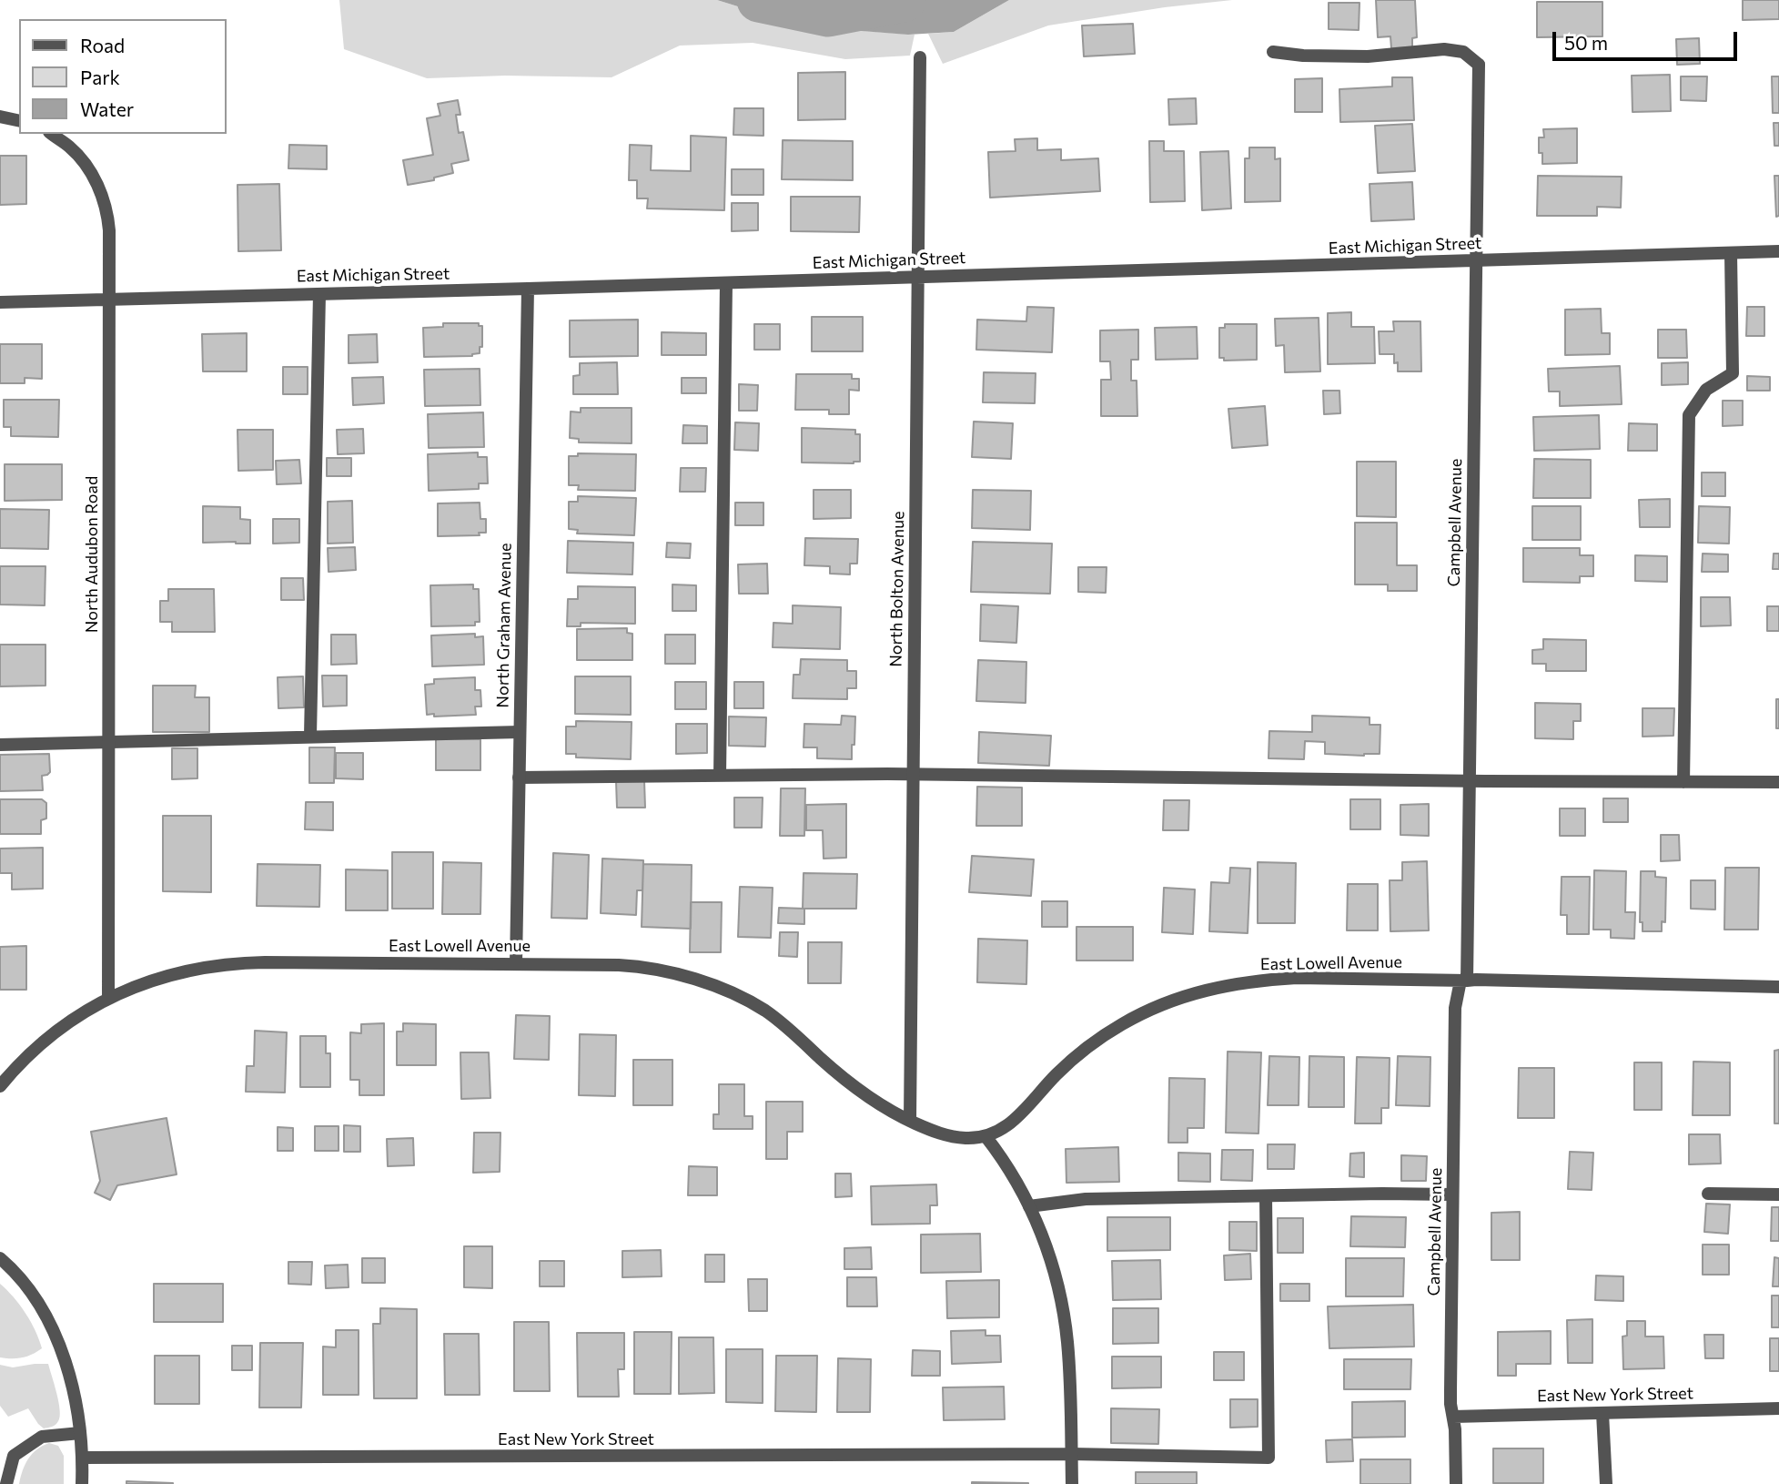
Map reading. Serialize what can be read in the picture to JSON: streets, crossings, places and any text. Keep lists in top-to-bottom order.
{
  "streets": {
    "street": [
      "East Michigan Street",
      "Campbell Avenue",
      "North Audubon Road",
      "North Bolton Avenue",
      "North Graham Avenue",
      "East Lowell Avenue",
      "East New York Street"
    ]
  },
  "crossings": [
    ["East Michigan Street", "Campbell Avenue"],
    ["East Michigan Street", "North Audubon Road"],
    ["East Michigan Street", "North Bolton Avenue"],
    ["East Michigan Street", "North Graham Avenue"],
    ["Campbell Avenue", "East Lowell Avenue"],
    ["Campbell Avenue", "East New York Street"],
    ["North Audubon Road", "East Lowell Avenue"],
    ["North Bolton Avenue", "East Lowell Avenue"],
    ["North Graham Avenue", "East Lowell Avenue"]
  ],
  "legend": ["Road", "Park", "Water"],
  "scale_bar": "50 m"
}
